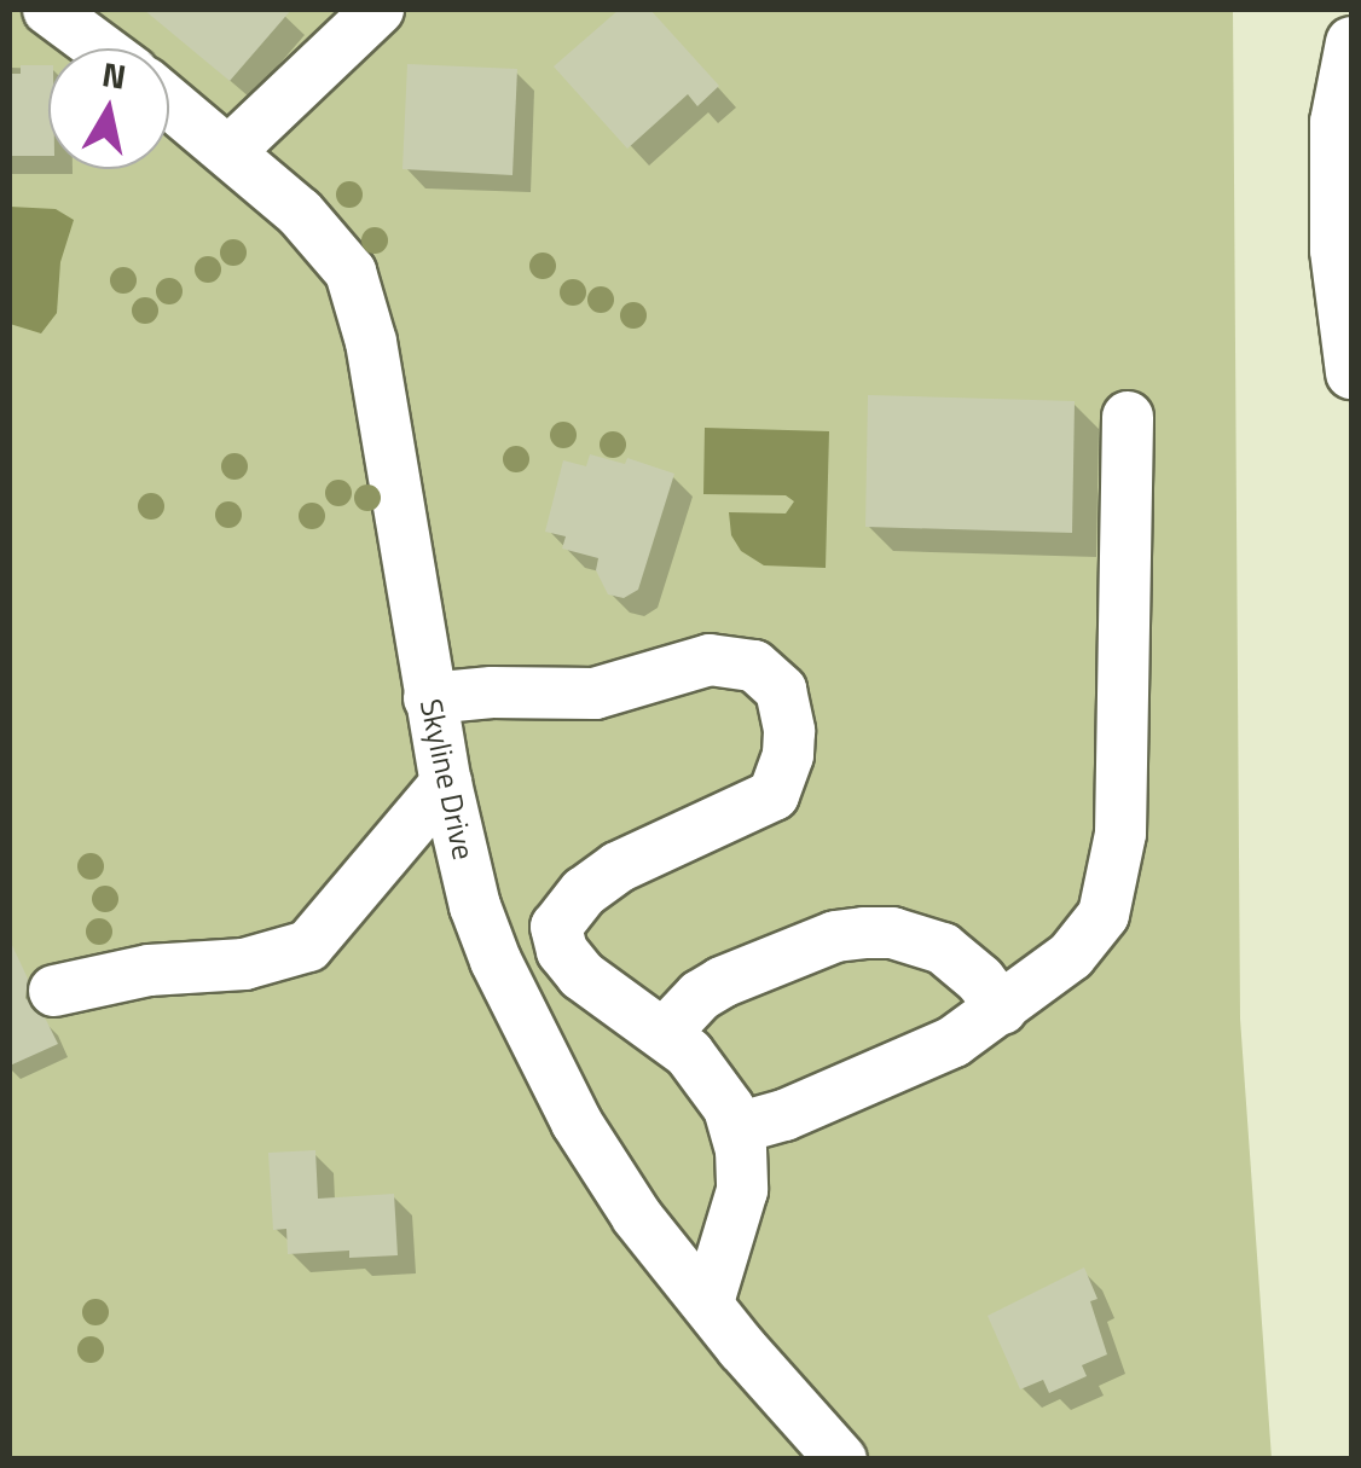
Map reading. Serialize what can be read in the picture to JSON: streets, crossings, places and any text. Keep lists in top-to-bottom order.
{
  "streets": {
    "street": ["Skyline Drive"]
  },
  "north": "top"
}
